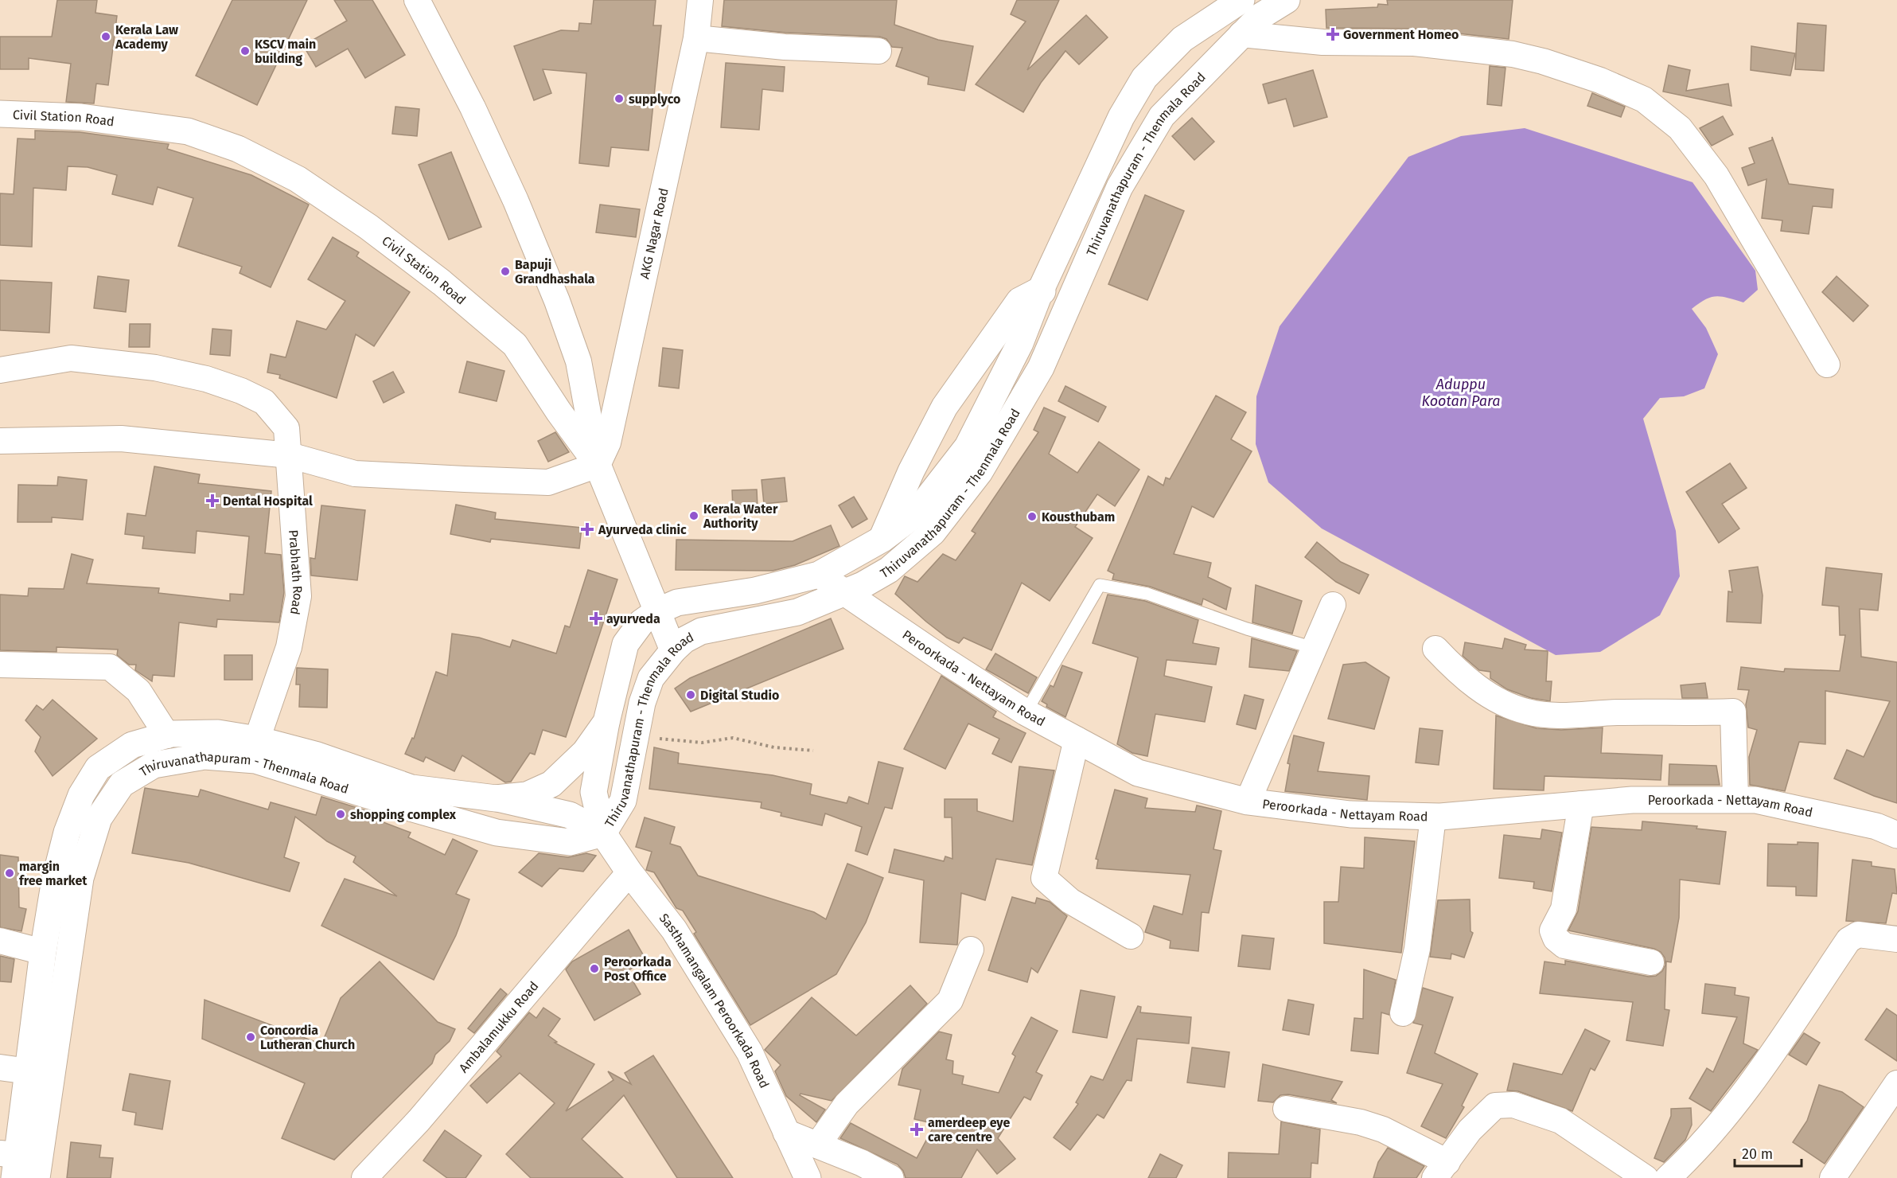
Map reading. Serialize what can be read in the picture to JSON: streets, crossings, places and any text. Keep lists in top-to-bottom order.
{
  "streets": {
    "main road": [
      "Civil Station Road",
      "Thiruvanathapuram - Thenmala Road",
      "Peroorkada - Nettayam Road",
      "Sasthamangalam Peroorkada Road"
    ],
    "street": ["AKG Nagar Road", "Prabhath Road", "Ambalamukku Road"]
  },
  "crossings": [
    ["Civil Station Road", "Thiruvanathapuram - Thenmala Road"],
    ["Civil Station Road", "AKG Nagar Road"],
    ["Thiruvanathapuram - Thenmala Road", "Peroorkada - Nettayam Road"],
    ["Thiruvanathapuram - Thenmala Road", "Sasthamangalam Peroorkada Road"],
    ["Sasthamangalam Peroorkada Road", "Ambalamukku Road"]
  ],
  "water": ["Aduppu Kootan Para"],
  "places": {
    "health": [
      "Government Homeo",
      "Dental Hospital",
      "Ayurveda clinic",
      "ayurveda",
      "amerdeep eye care centre"
    ],
    "other": [
      "Kerala Law Academy",
      "KSCV main building",
      "supplyco",
      "Bapuji Grandhashala",
      "Kerala Water Authority",
      "Kousthubam",
      "Digital Studio",
      "shopping complex",
      "margin free market",
      "Peroorkada Post Office",
      "Concordia Lutheran Church"
    ]
  },
  "scale_bar": "20 m"
}
